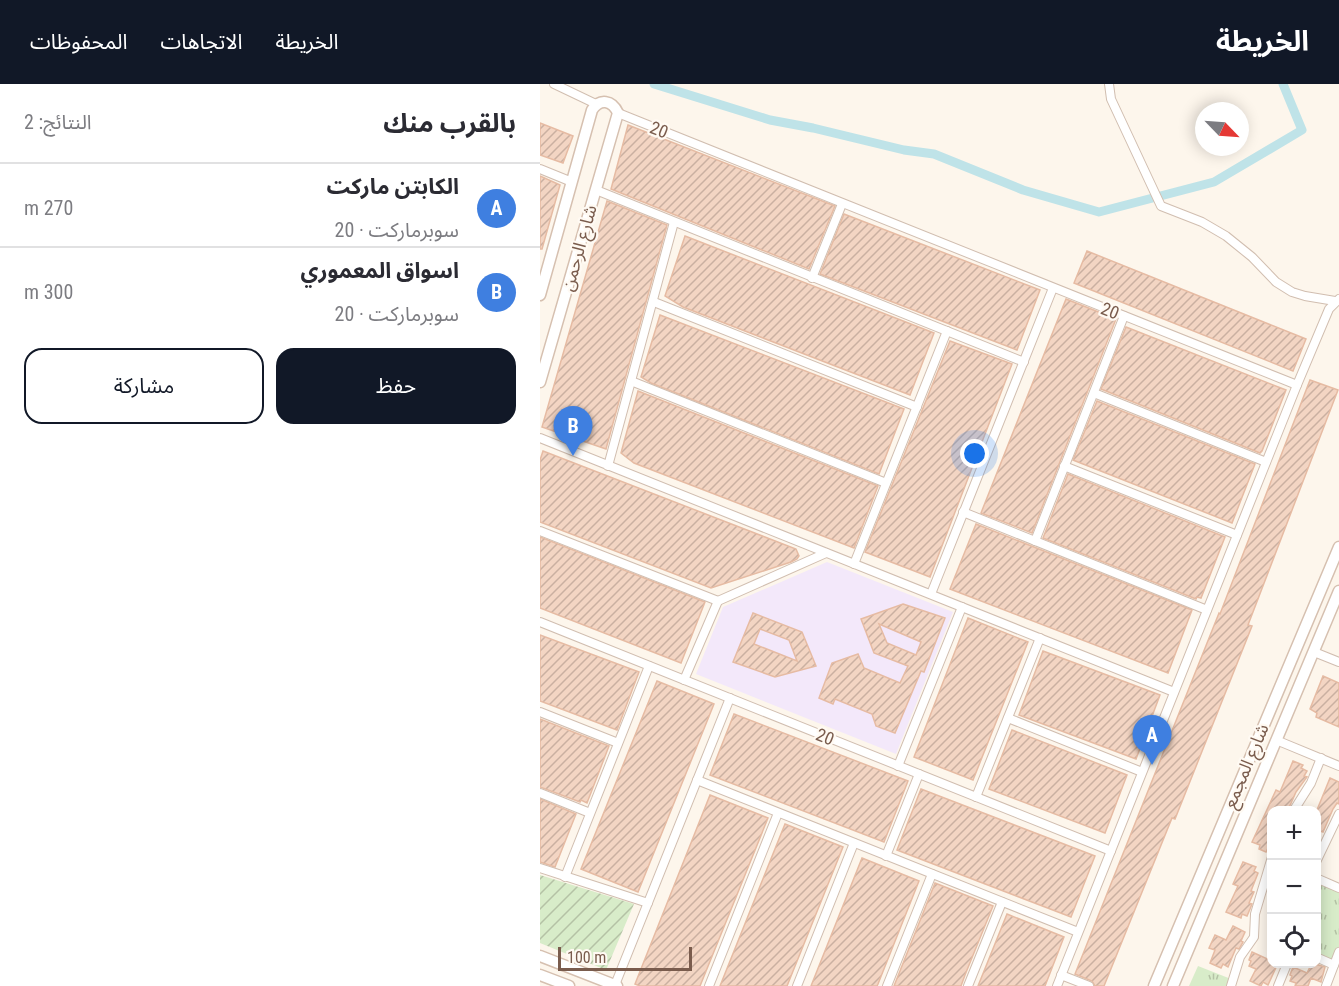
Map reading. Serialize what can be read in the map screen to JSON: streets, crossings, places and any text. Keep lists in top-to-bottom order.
{
  "streets": {
    "street": ["20", "شارع الرحمن", "شارع المجمع"]
  },
  "crossings": [
    ["20", "شارع الرحمن"]
  ],
  "scale_bar": "100 m",
  "north": "bottom right",
  "page": {
    "header": "الخريطة",
    "nav": ["الخريطة", "الاتجاهات", "المحفوظات"],
    "heading": ["بالقرب منك", "النتائج: 2"],
    "list": [
      {
        "mark": "A",
        "name": "الكابتن ماركت",
        "note": "سوبرماركت · 20",
        "value": "270 m"
      },
      {
        "mark": "B",
        "name": "اسواق المعموري",
        "note": "سوبرماركت · 20",
        "value": "300 m"
      }
    ],
    "buttons": ["حفظ", "مشاركة"],
    "pins": ["B", "A"],
    "map_buttons": ["+", "−"],
    "scale": "100 m"
  }
}
